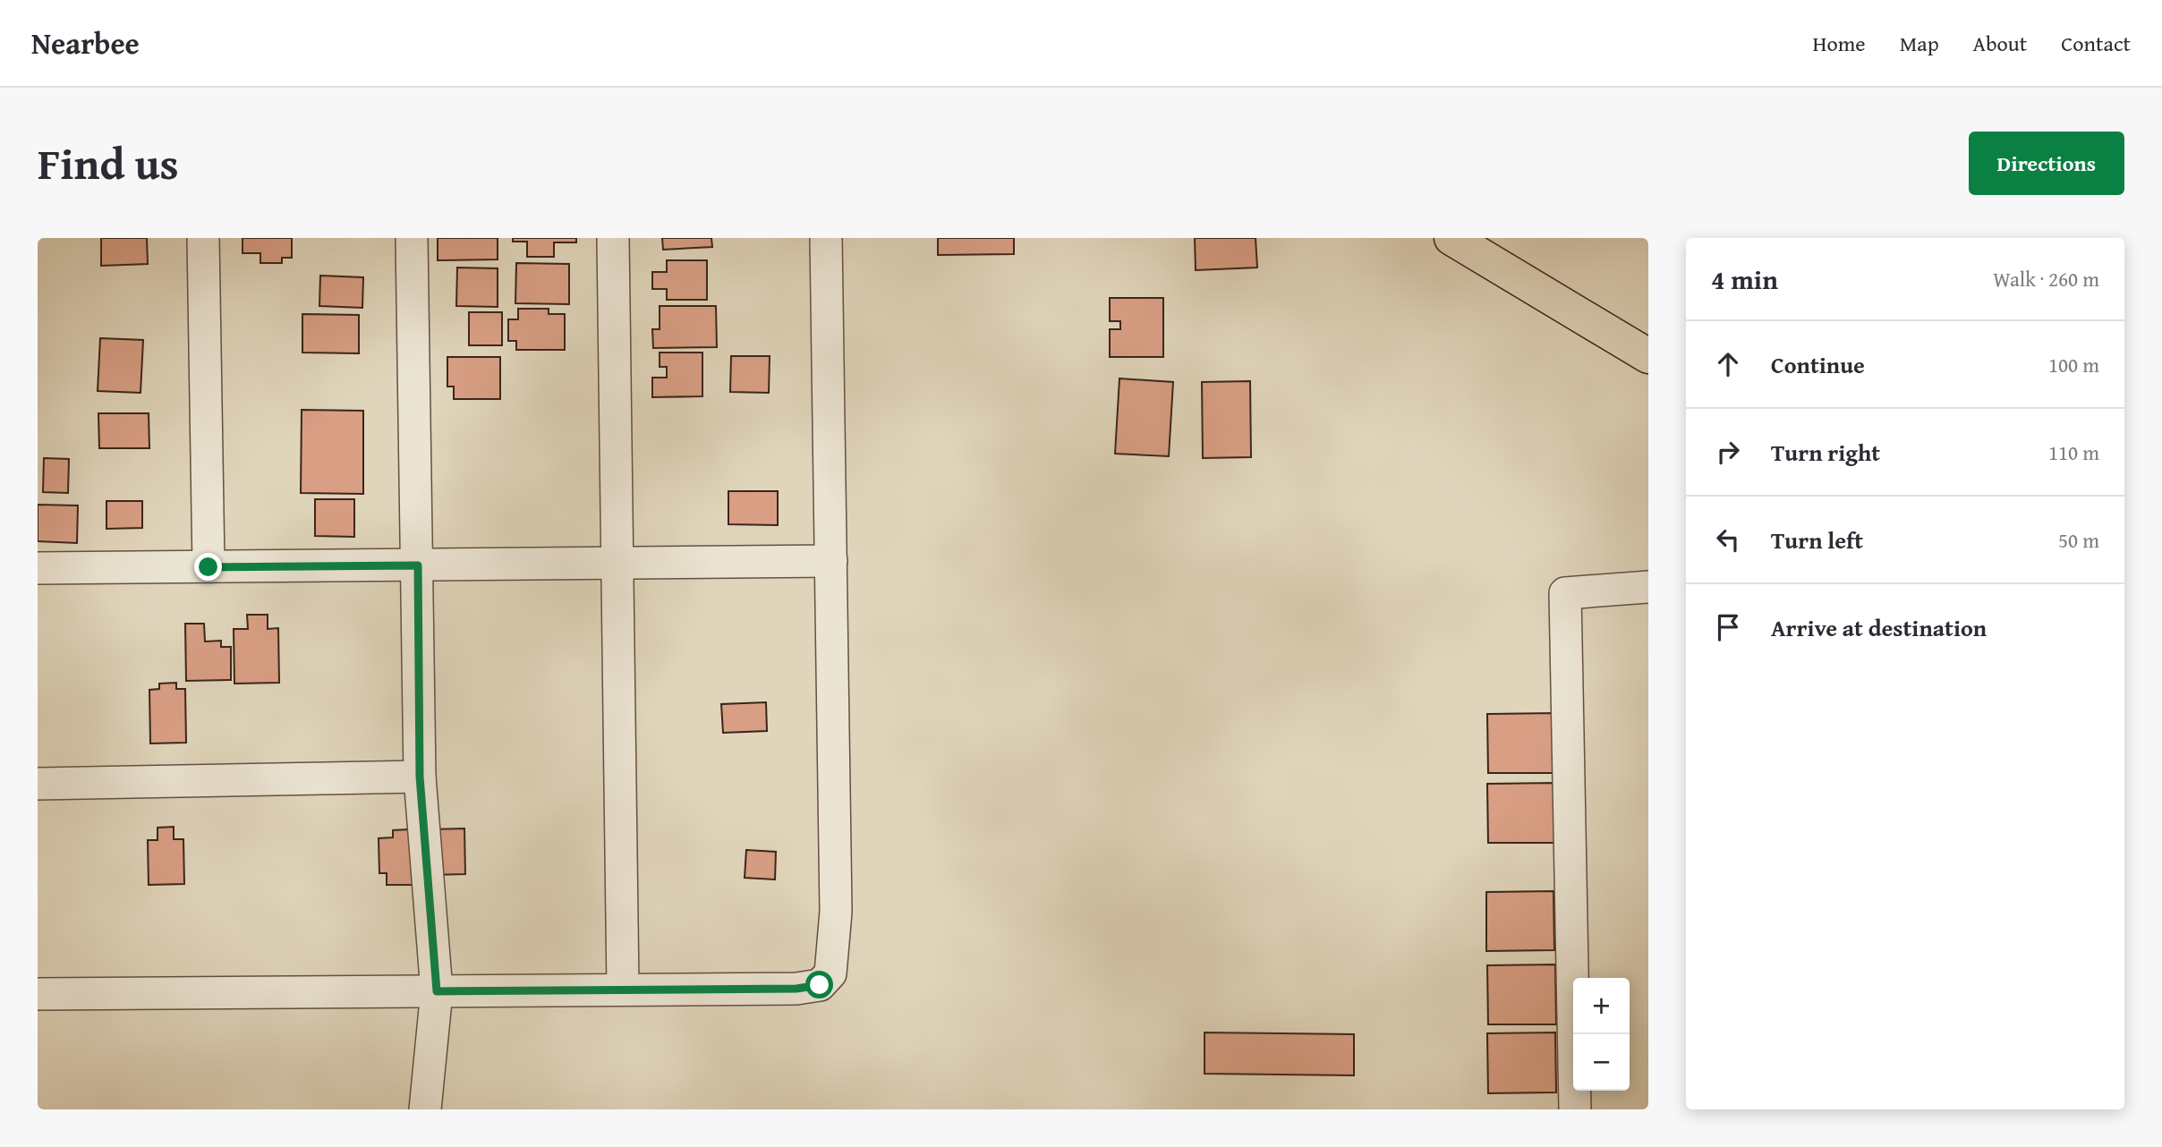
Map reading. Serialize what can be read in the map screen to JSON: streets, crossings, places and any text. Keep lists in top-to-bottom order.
{
  "page": {
    "header": "Nearbee",
    "nav": [
      "Home",
      "Map",
      "About",
      "Contact"
    ],
    "title": "Find us",
    "buttons": "Directions",
    "heading": ["4 min", "Walk · 260 m"],
    "list": [
      ["Continue", "100 m"],
      ["Turn right", "110 m"],
      ["Turn left", "50 m"],
      "Arrive at destination"
    ],
    "map_buttons": ["+", "−"]
  }
}
